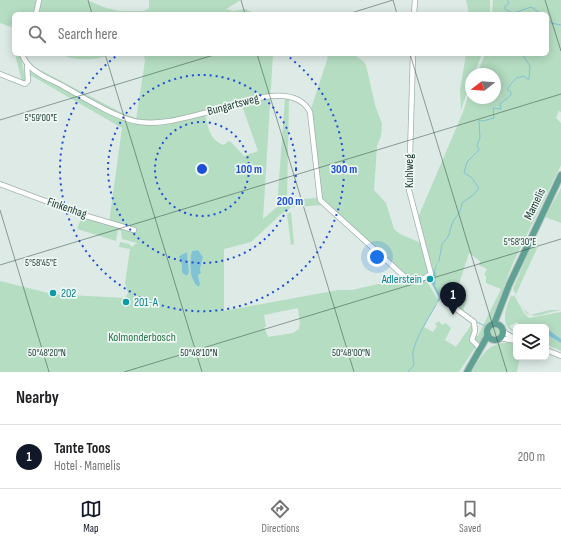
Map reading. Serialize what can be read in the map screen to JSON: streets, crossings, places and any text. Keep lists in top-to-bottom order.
{
  "streets": {
    "main road": ["Mamelis"],
    "street": ["Bungartsweg", "Kuhlweg", "Finkenhag"]
  },
  "crossings": [
    ["Bungartsweg", "Kuhlweg"]
  ],
  "parks": ["Kolmonderbosch"],
  "places": ["Adlerstein", "202", "201-A"],
  "north": "left",
  "page": {
    "search": "Search here",
    "pins": "1",
    "heading": "Nearby",
    "list": [
      {
        "mark": "1",
        "name": "Tante Toos",
        "note": "Hotel · Mamelis",
        "value": "200 m"
      }
    ],
    "nav": ["Map", "Directions", "Saved"]
  },
  "coordinates": [
    "5°59'00\"E",
    "5°58'30\"E",
    "5°58'45\"E",
    "50°48'20\"N",
    "50°48'10\"N",
    "50°48'00\"N"
  ],
  "rings": ["100 m", "300 m", "200 m"]
}
